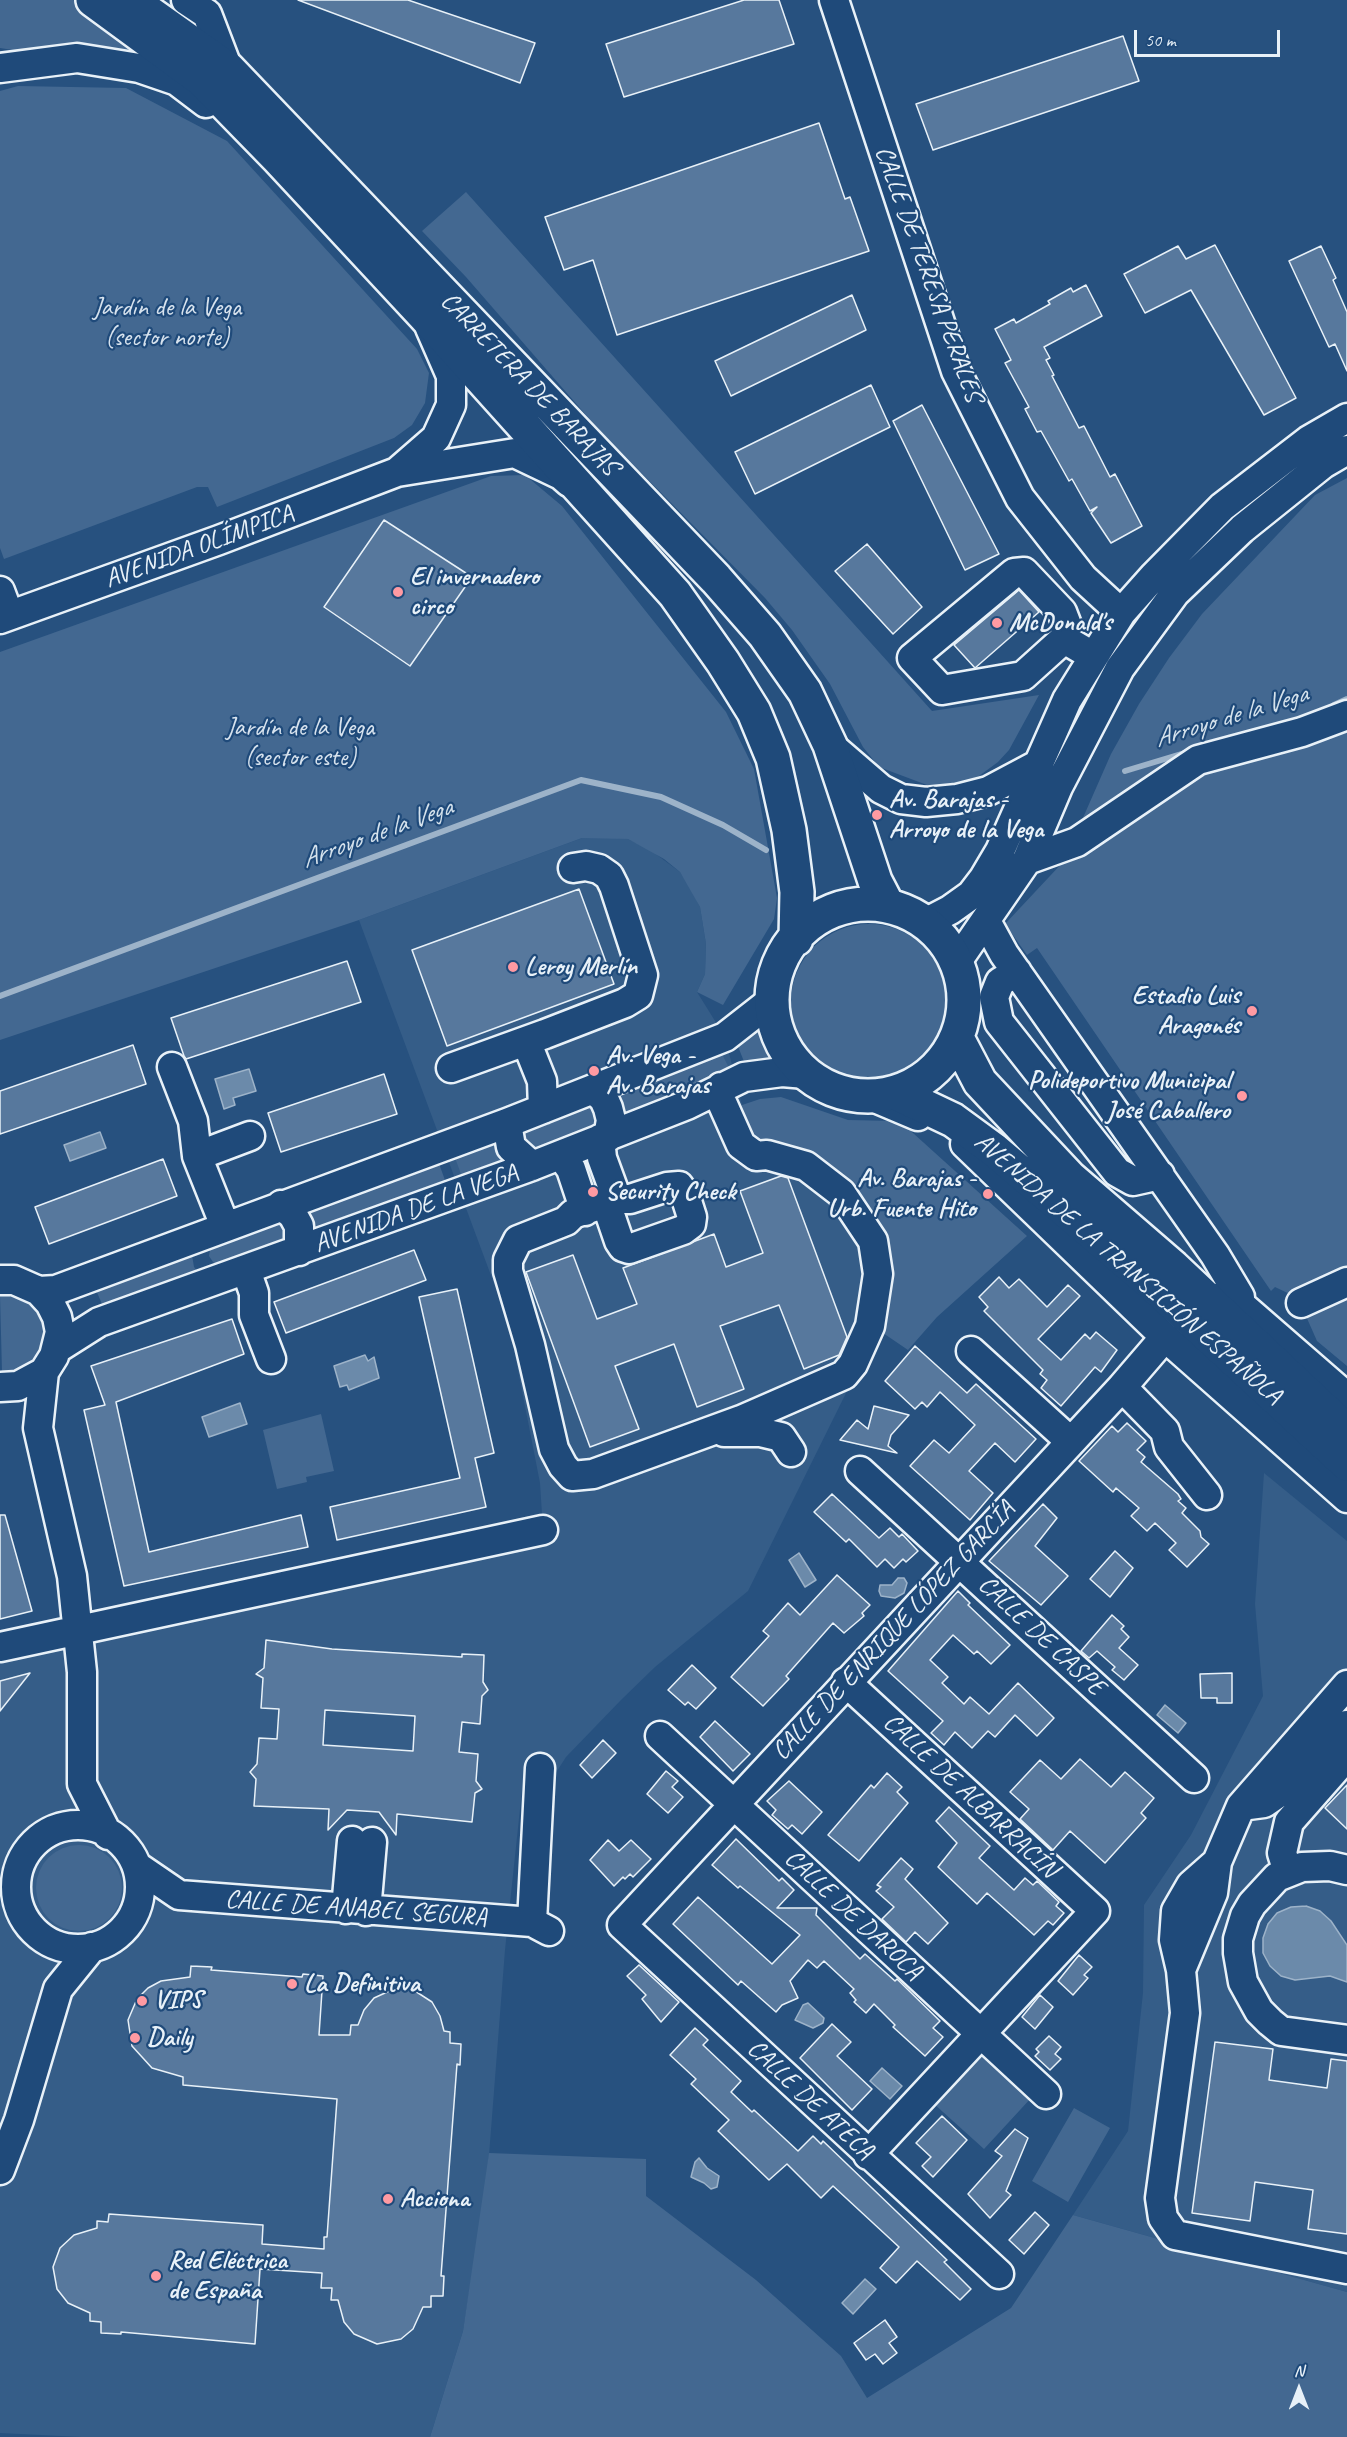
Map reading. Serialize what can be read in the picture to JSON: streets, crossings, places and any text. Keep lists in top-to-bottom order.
{
  "streets": {
    "main road": ["CARRETERA DE BARAJAS", "AVENIDA DE LA TRANSICIÓN ESPAÑOLA"],
    "street": [
      "CALLE DE TERESA PERALES",
      "AVENIDA OLÍMPICA",
      "AVENIDA DE LA VEGA",
      "CALLE DE ENRIQUE LÓPEZ GARCÍA",
      "CALLE DE CASPE",
      "CALLE DE ALBARRACÍN",
      "CALLE DE ANABEL SEGURA",
      "CALLE DE DAROCA",
      "CALLE DE ATECA"
    ]
  },
  "crossings": [
    ["CARRETERA DE BARAJAS", "AVENIDA DE LA VEGA"],
    ["CARRETERA DE BARAJAS", "AVENIDA DE LA TRANSICIÓN ESPAÑOLA"],
    ["AVENIDA DE LA VEGA", "AVENIDA DE LA TRANSICIÓN ESPAÑOLA"],
    ["CALLE DE ENRIQUE LÓPEZ GARCÍA", "CALLE DE CASPE"],
    ["CALLE DE ENRIQUE LÓPEZ GARCÍA", "CALLE DE ALBARRACÍN"],
    ["CALLE DE ENRIQUE LÓPEZ GARCÍA", "CALLE DE DAROCA"],
    ["CALLE DE ENRIQUE LÓPEZ GARCÍA", "CALLE DE ATECA"],
    ["CALLE DE ALBARRACÍN", "CALLE DE DAROCA"]
  ],
  "water": ["Arroyo de la Vega"],
  "parks": ["Jardín de la Vega (sector norte)", "Jardín de la Vega (sector este)"],
  "places": [
    "El invernadero circo",
    "McDonald's",
    "Av. Barajas - Arroyo de la Vega",
    "Leroy Merlín",
    "Estadio Luis Aragonés",
    "Av. Vega - Av. Barajas",
    "Polideportivo Municipal José Caballero",
    "Security Check",
    "Av. Barajas - Urb. Fuente Hito",
    "La Definitiva",
    "VIPS",
    "Daily",
    "Acciona",
    "Red Eléctrica de España"
  ],
  "scale_bar": "50 m",
  "north": "top"
}
